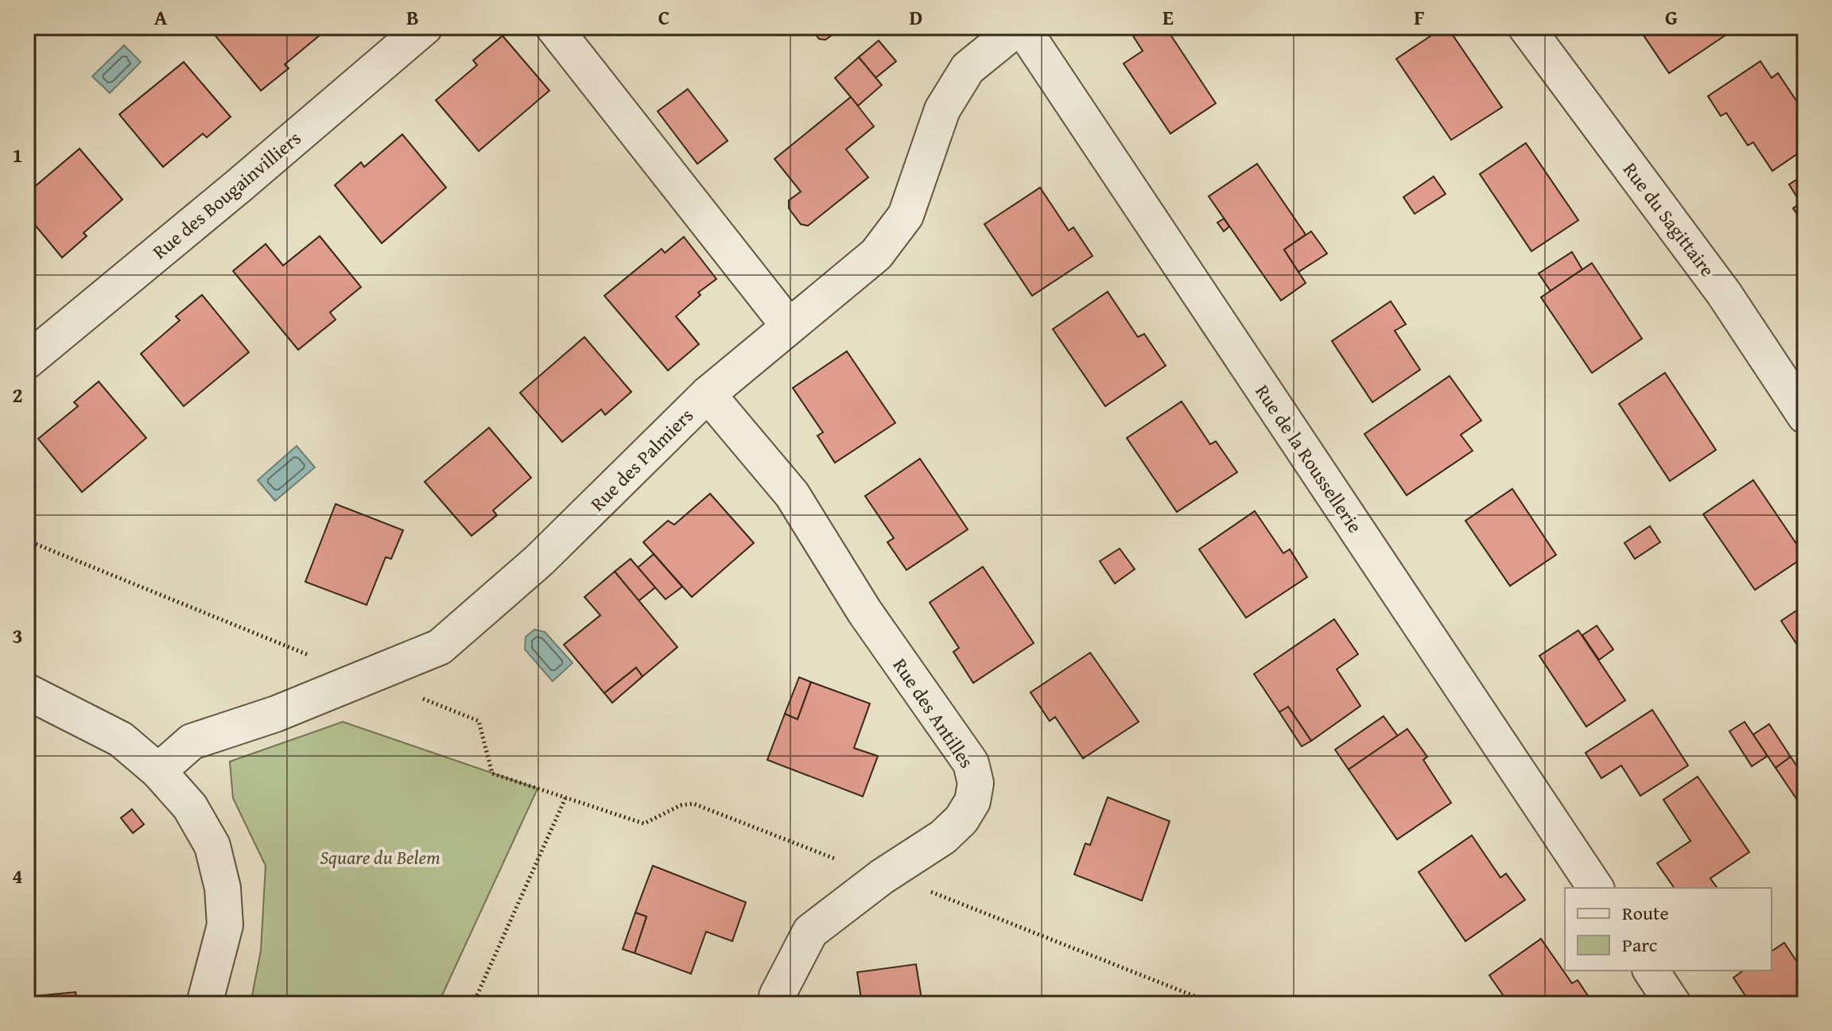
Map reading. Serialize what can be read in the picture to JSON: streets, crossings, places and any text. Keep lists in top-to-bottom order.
{
  "streets": {
    "street": [
      "Rue des Bougainvilliers",
      "Rue du Sagittaire",
      "Rue de la Roussellerie",
      "Rue des Palmiers",
      "Rue des Antilles"
    ]
  },
  "crossings": [
    ["Rue de la Roussellerie", "Rue des Palmiers"],
    ["Rue des Palmiers", "Rue des Antilles"]
  ],
  "parks": ["Square du Belem"],
  "legend": ["Route", "Parc"],
  "grid": {
    "columns": [
      "A",
      "B",
      "C",
      "D",
      "E",
      "F",
      "G"
    ],
    "rows": [
      "1",
      "2",
      "3",
      "4"
    ]
  }
}
